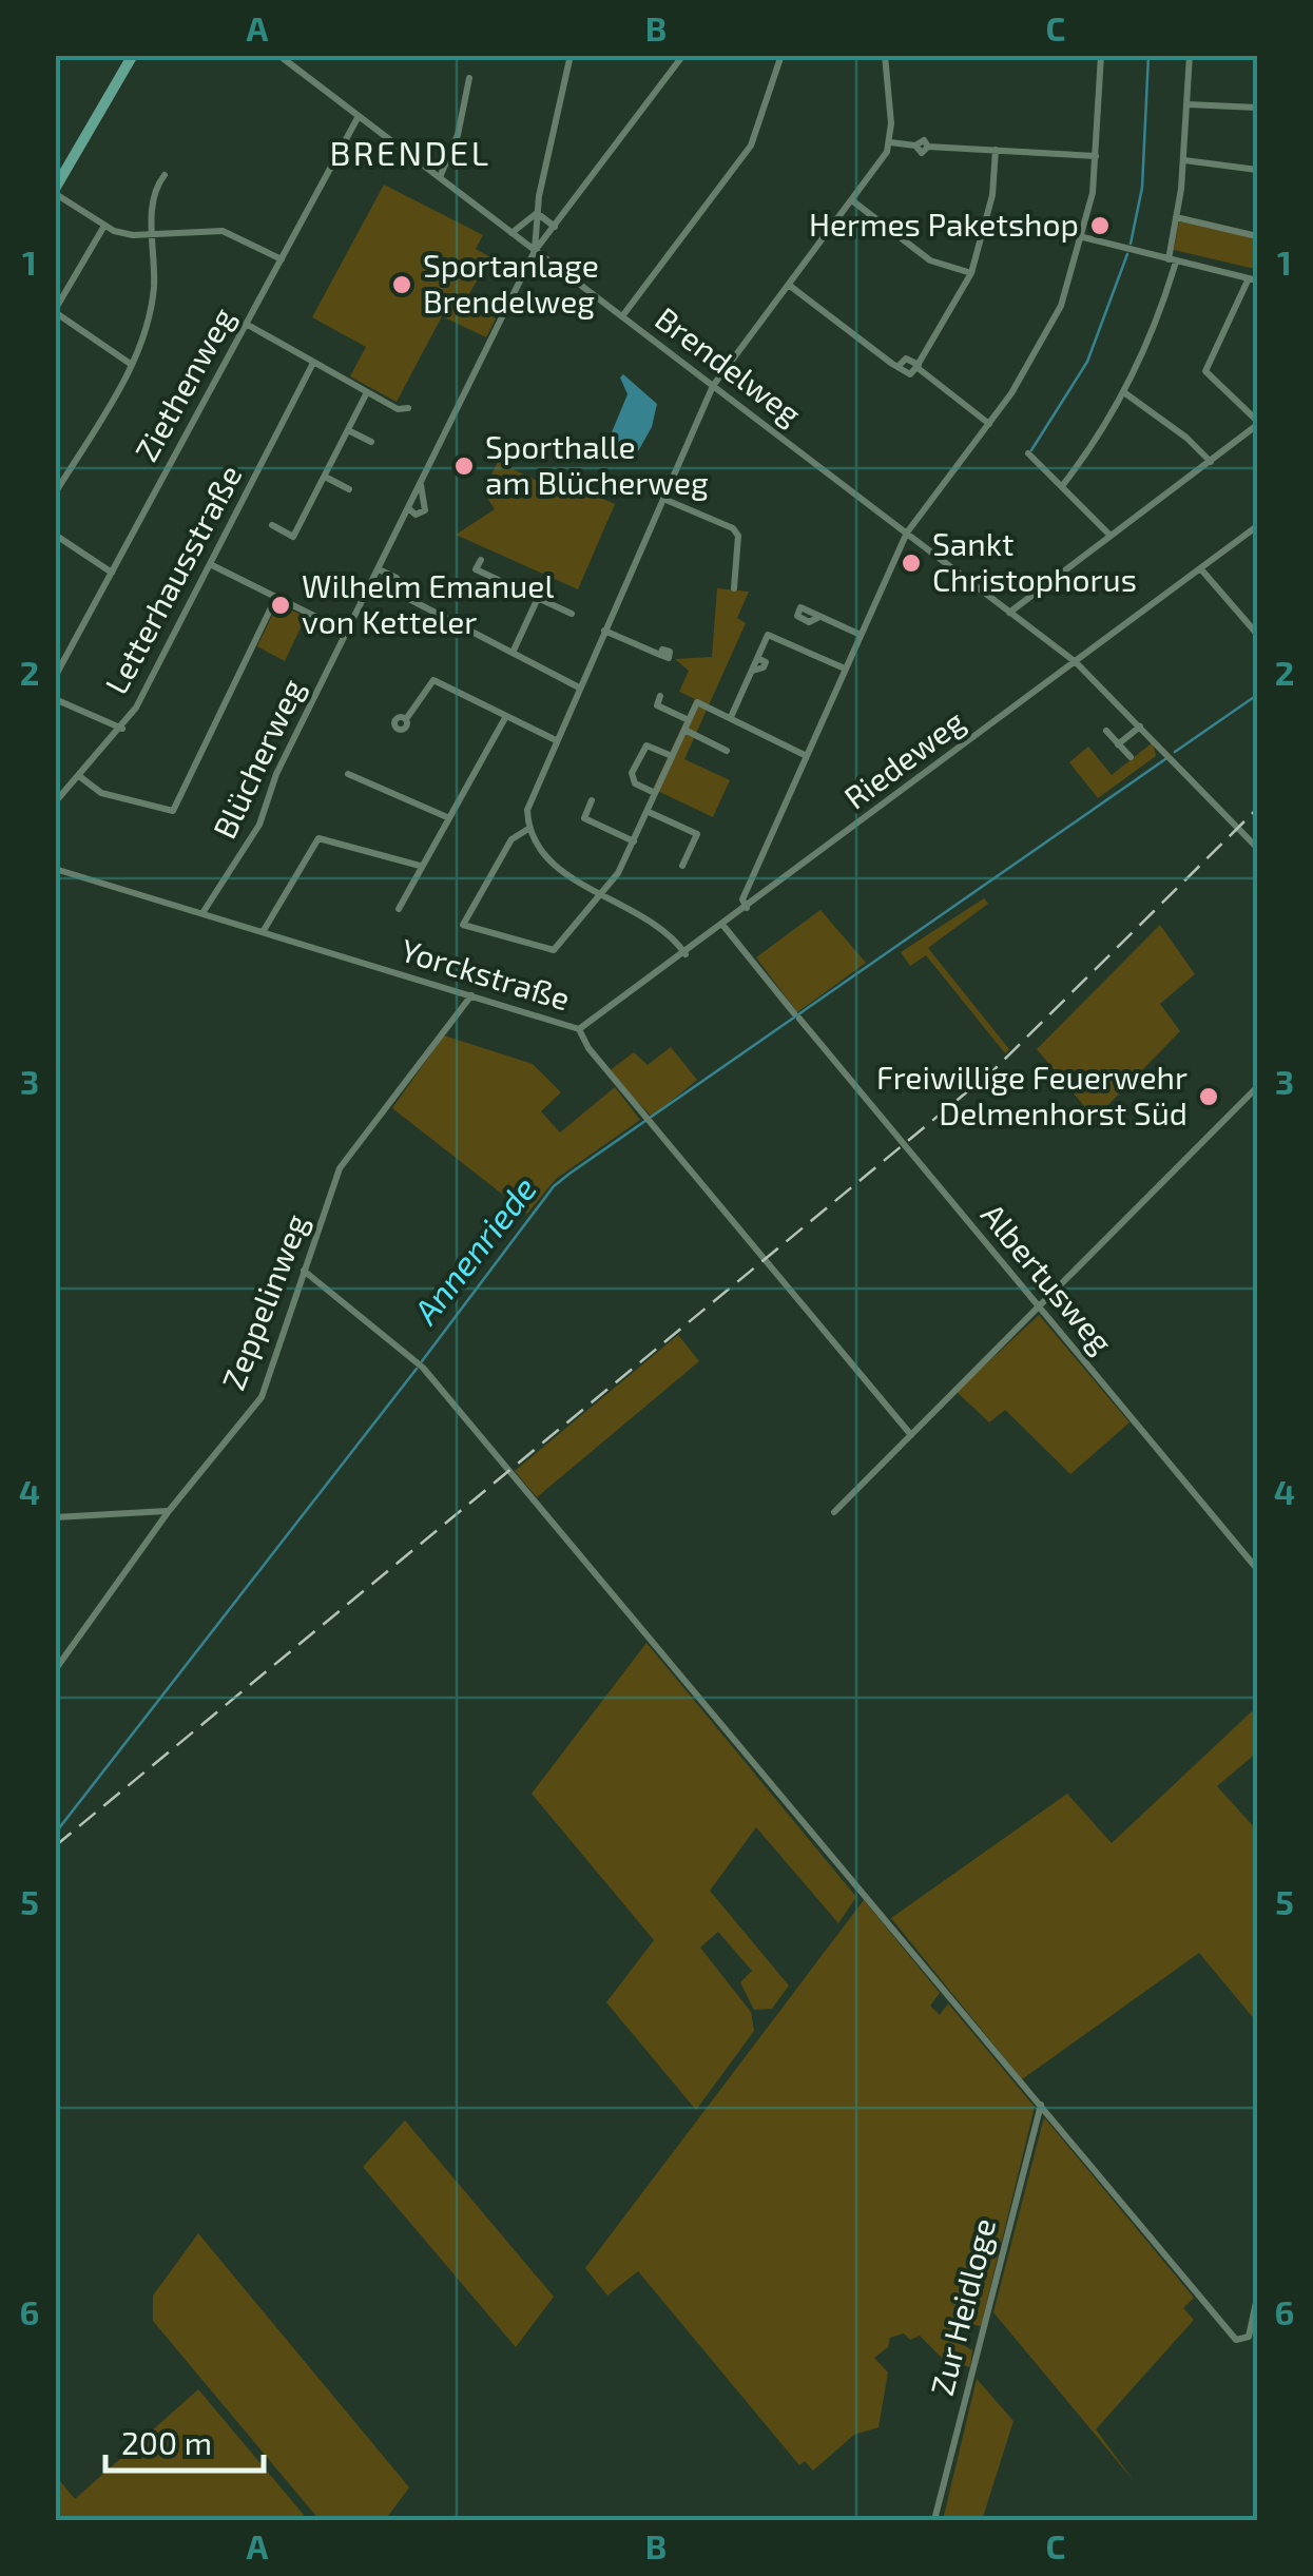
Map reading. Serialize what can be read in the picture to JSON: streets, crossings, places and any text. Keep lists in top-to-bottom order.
{
  "streets": {
    "street": [
      "Brendelweg",
      "Ziethenweg",
      "Letterhausstraße",
      "Blücherweg",
      "Riedeweg",
      "Yorckstraße",
      "Albertusweg",
      "Zeppelinweg",
      "Zur Heidloge"
    ]
  },
  "crossings": [
    ["Brendelweg", "Ziethenweg"],
    ["Brendelweg", "Blücherweg"],
    ["Brendelweg", "Riedeweg"],
    ["Blücherweg", "Yorckstraße"],
    ["Riedeweg", "Yorckstraße"],
    ["Riedeweg", "Albertusweg"],
    ["Yorckstraße", "Zeppelinweg"]
  ],
  "districts": ["BRENDEL"],
  "water": ["Annenriede"],
  "places": [
    "Hermes Paketshop",
    "Sportanlage Brendelweg",
    "Sporthalle am Blücherweg",
    "Sankt Christophorus",
    "Wilhelm Emanuel von Ketteler",
    "Freiwillige Feuerwehr Delmenhorst Süd"
  ],
  "scale_bar": "200 m",
  "grid": {
    "columns": ["A", "B", "C"],
    "rows": [
      "1",
      "2",
      "3",
      "4",
      "5",
      "6"
    ]
  }
}
